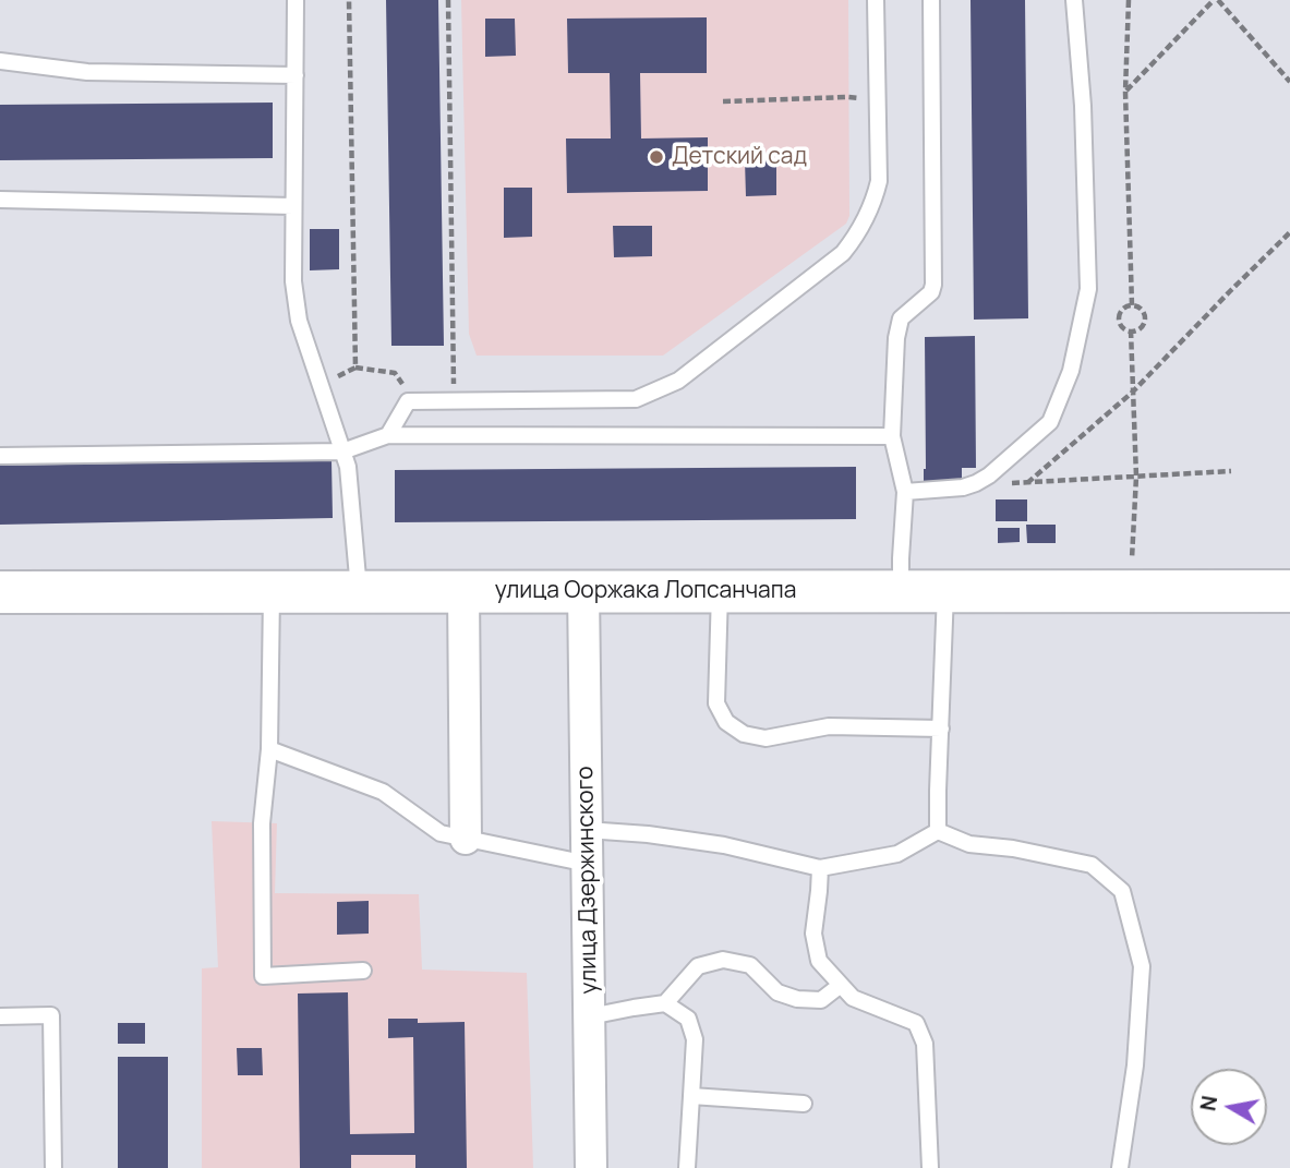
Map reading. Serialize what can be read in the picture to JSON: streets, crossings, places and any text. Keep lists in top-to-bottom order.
{
  "streets": {
    "street": ["улица Ооржака Лопсанчапа", "улица Дзержинского"]
  },
  "crossings": [
    ["улица Ооржака Лопсанчапа", "улица Дзержинского"]
  ],
  "places": ["Детский сад"],
  "north": "left"
}
